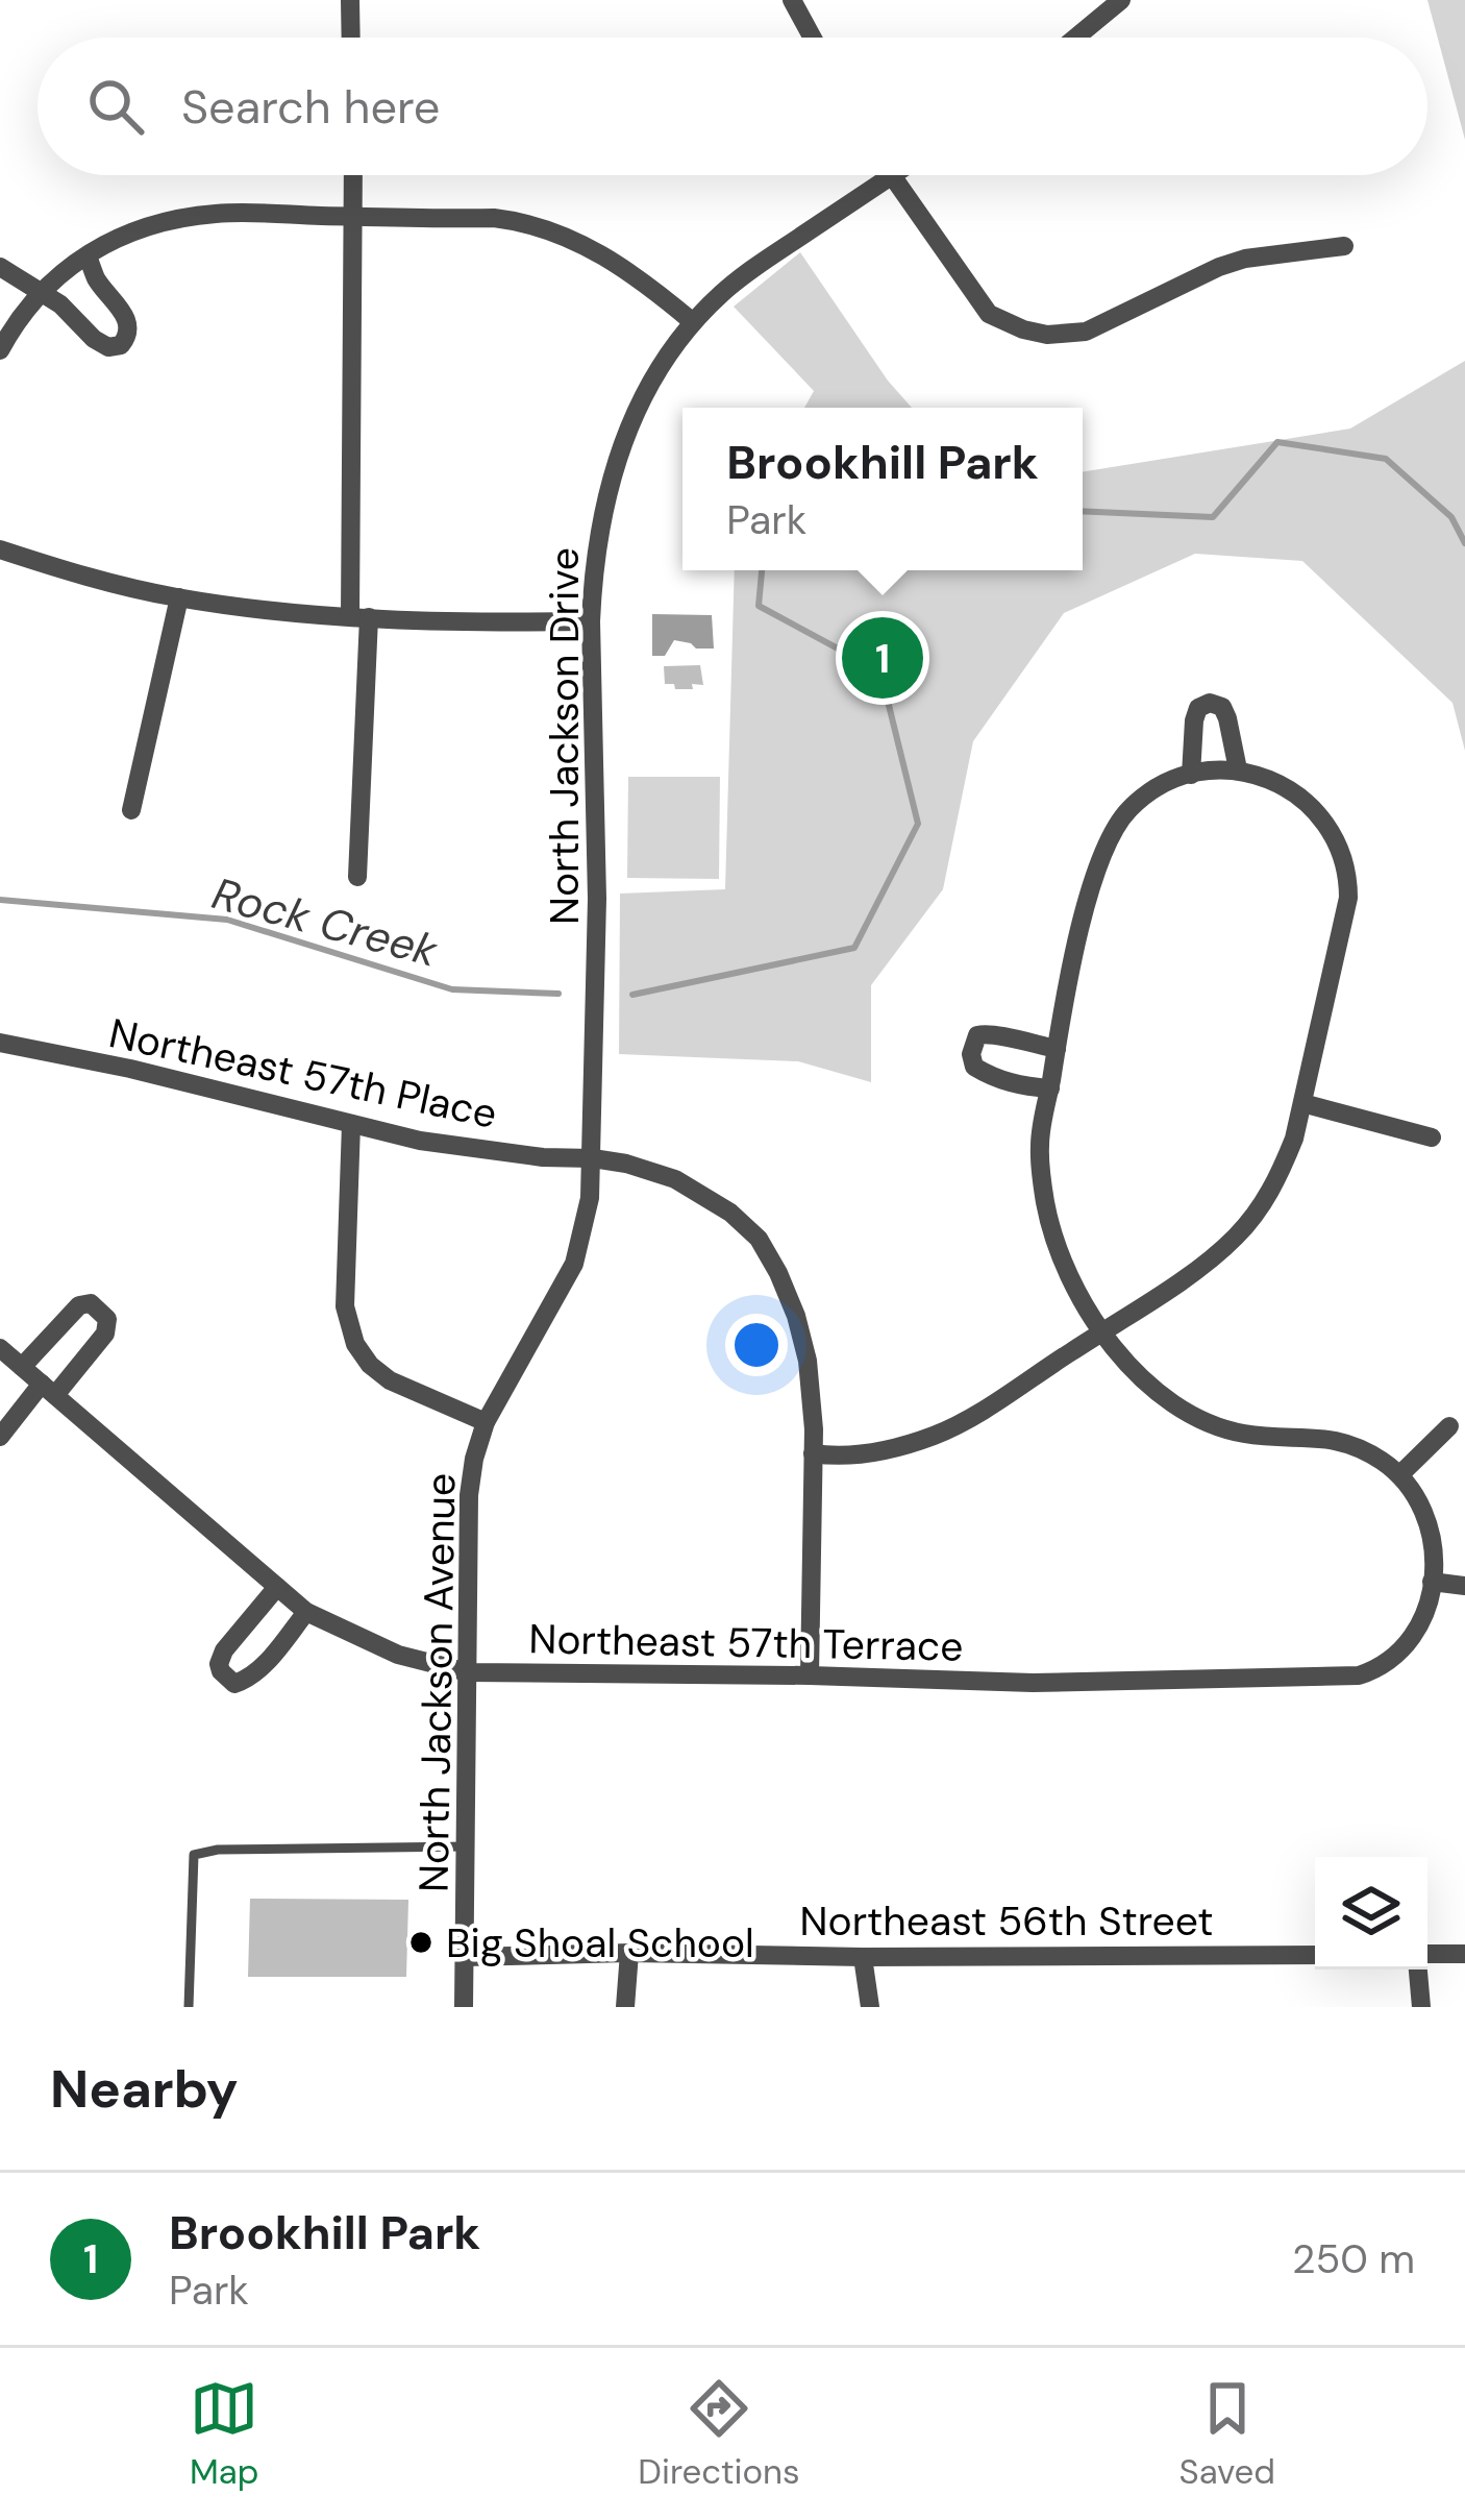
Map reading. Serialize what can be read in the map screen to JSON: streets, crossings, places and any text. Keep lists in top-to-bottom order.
{
  "streets": {
    "street": [
      "North Jackson Drive",
      "Northeast 57th Place",
      "Northeast 57th Terrace",
      "North Jackson Avenue",
      "Northeast 56th Street"
    ]
  },
  "crossings": [
    ["North Jackson Drive", "North Jackson Avenue"],
    ["Northeast 57th Place", "Northeast 57th Terrace"],
    ["Northeast 57th Place", "North Jackson Avenue"],
    ["Northeast 57th Terrace", "North Jackson Avenue"],
    ["North Jackson Avenue", "Northeast 56th Street"]
  ],
  "water": ["Rock Creek"],
  "places": ["Big Shoal School"],
  "page": {
    "search": "Search here",
    "popup": ["Brookhill Park", "Park"],
    "pins": "1",
    "heading": "Nearby",
    "list": [
      {
        "mark": "1",
        "name": "Brookhill Park",
        "note": "Park",
        "value": "250 m"
      }
    ],
    "nav": ["Map", "Directions", "Saved"]
  }
}
